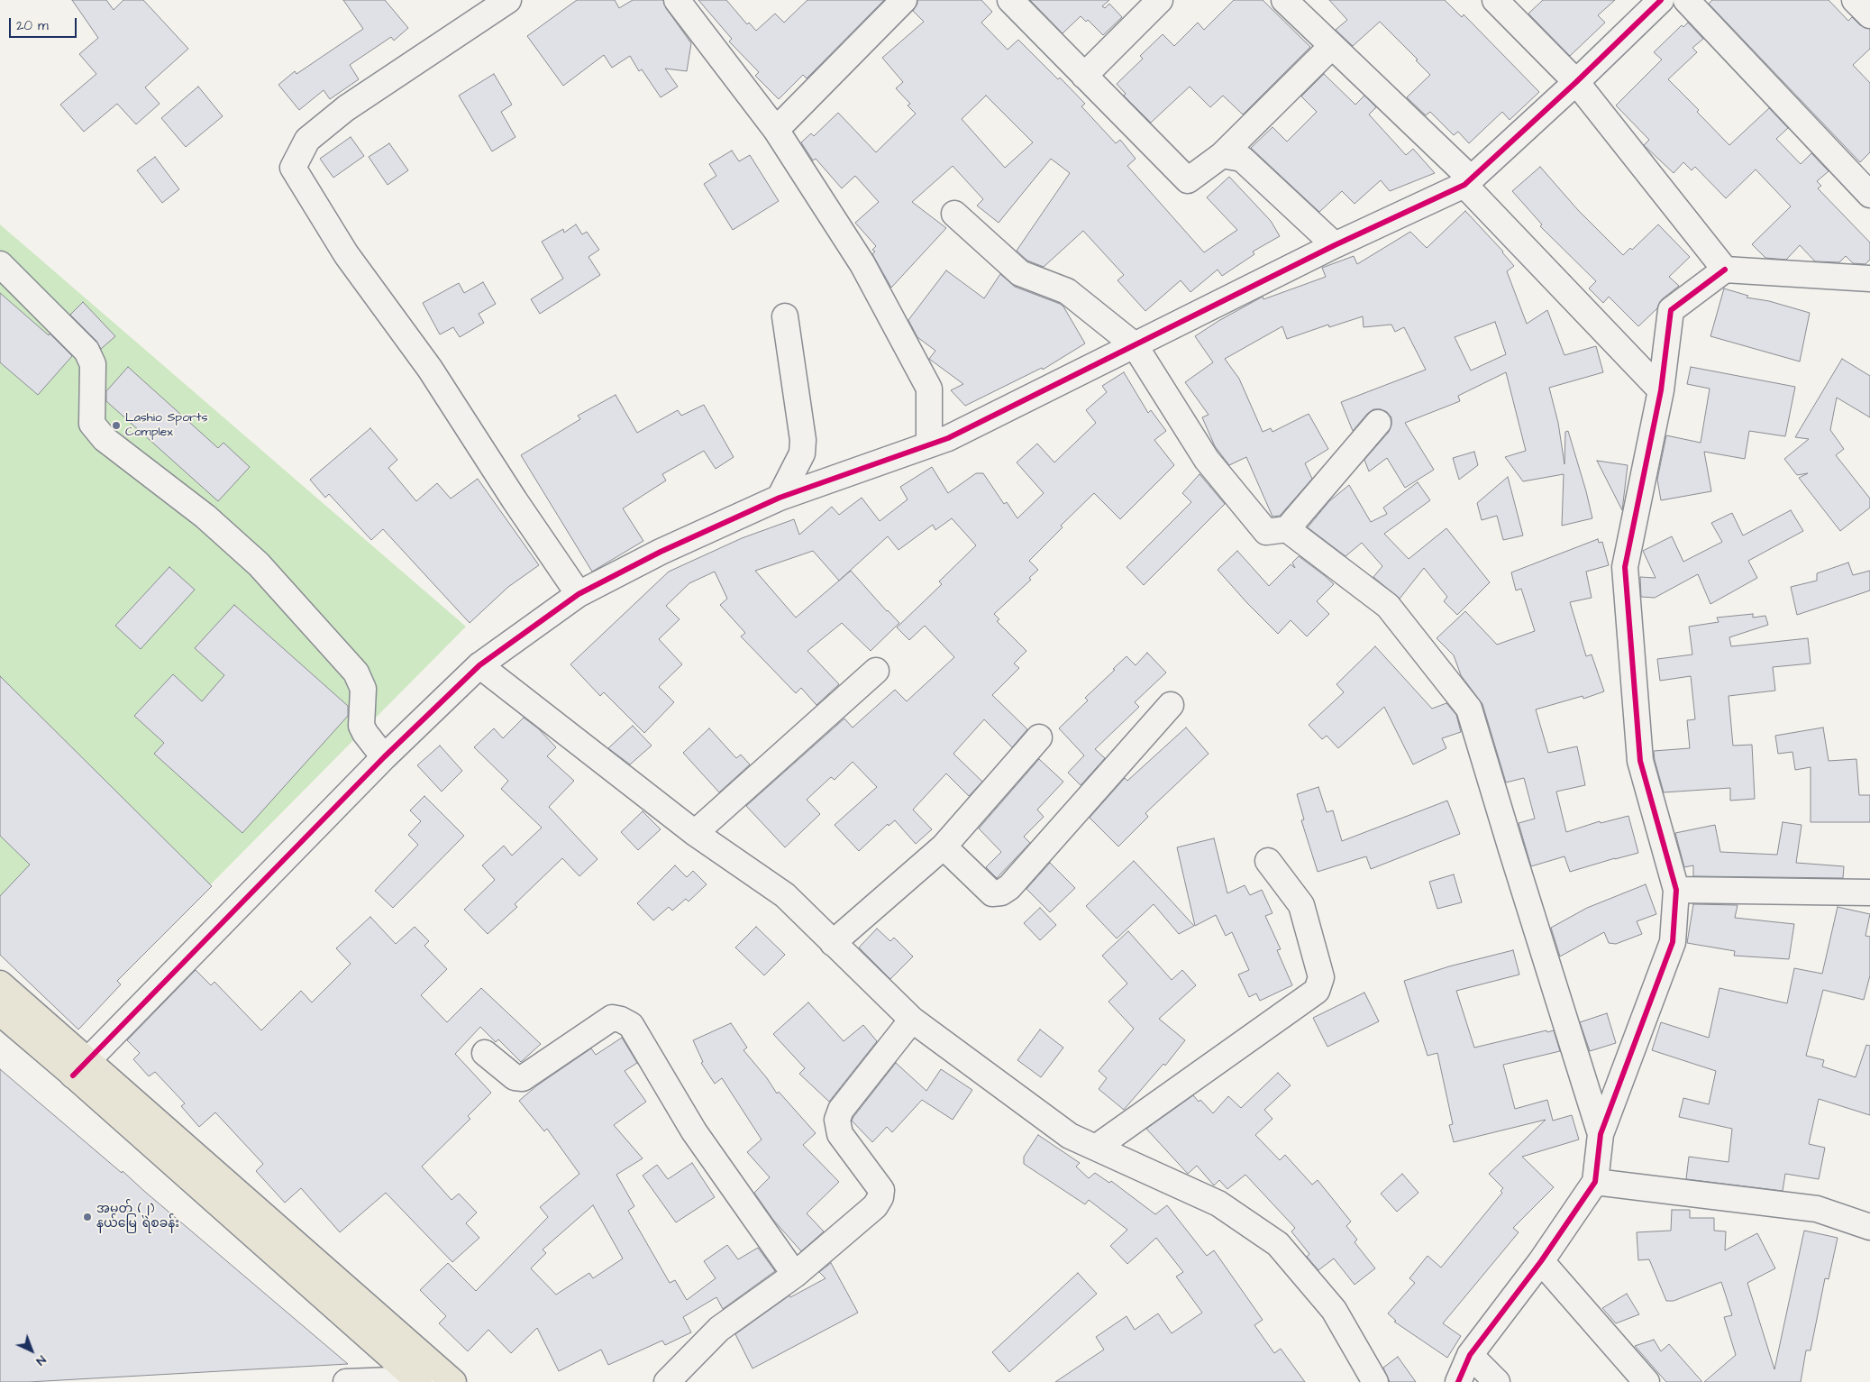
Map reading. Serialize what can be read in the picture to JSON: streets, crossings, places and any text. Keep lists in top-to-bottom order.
{
  "places": ["Lashio Sports Complex", "အမှတ် (၂) နယ်မြေ ရဲစခန်း"],
  "scale_bar": "20 m",
  "north": "bottom right"
}
